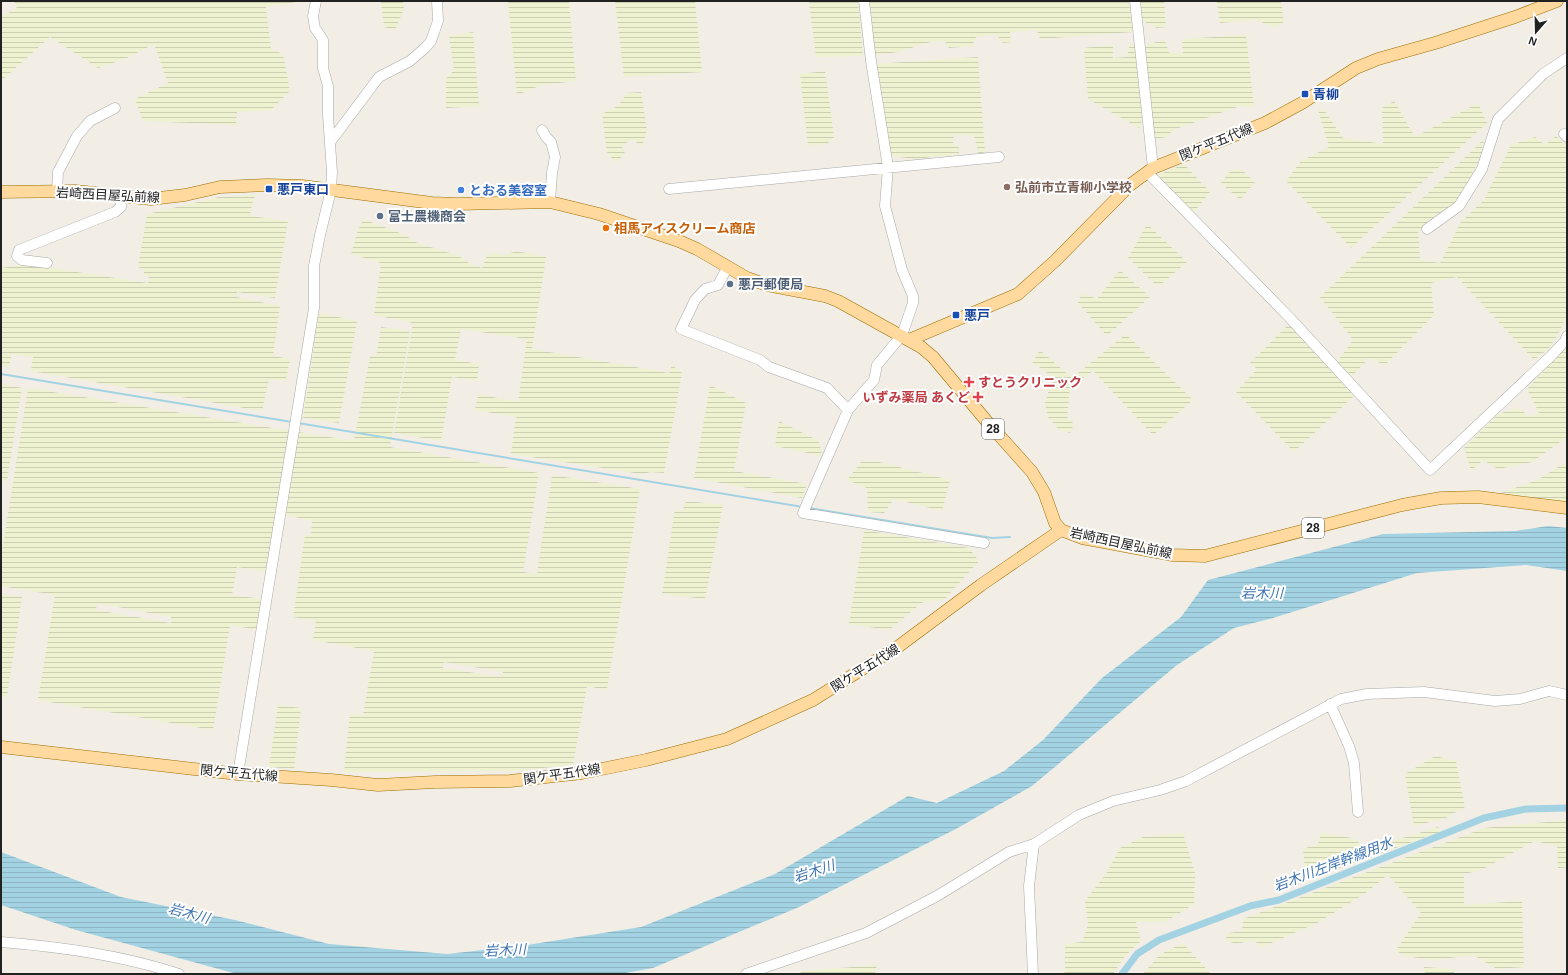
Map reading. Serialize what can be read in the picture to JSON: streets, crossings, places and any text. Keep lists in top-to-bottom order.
{
  "streets": {
    "main road": ["関ケ平五代線", "岩崎西目屋弘前線", "28"]
  },
  "crossings": [
    ["関ケ平五代線", "岩崎西目屋弘前線"]
  ],
  "water": ["岩木川", "岩木川左岸幹線用水"],
  "places": {
    "transit": ["青柳", "悪戸東口", "悪戸"],
    "other": [
      "弘前市立青柳小学校",
      "とおる美容室",
      "富士農機商会",
      "相馬アイスクリーム商店",
      "悪戸郵便局"
    ],
    "health": ["すとうクリニック", "いずみ薬局 あくど"]
  },
  "north": "bottom"
}
